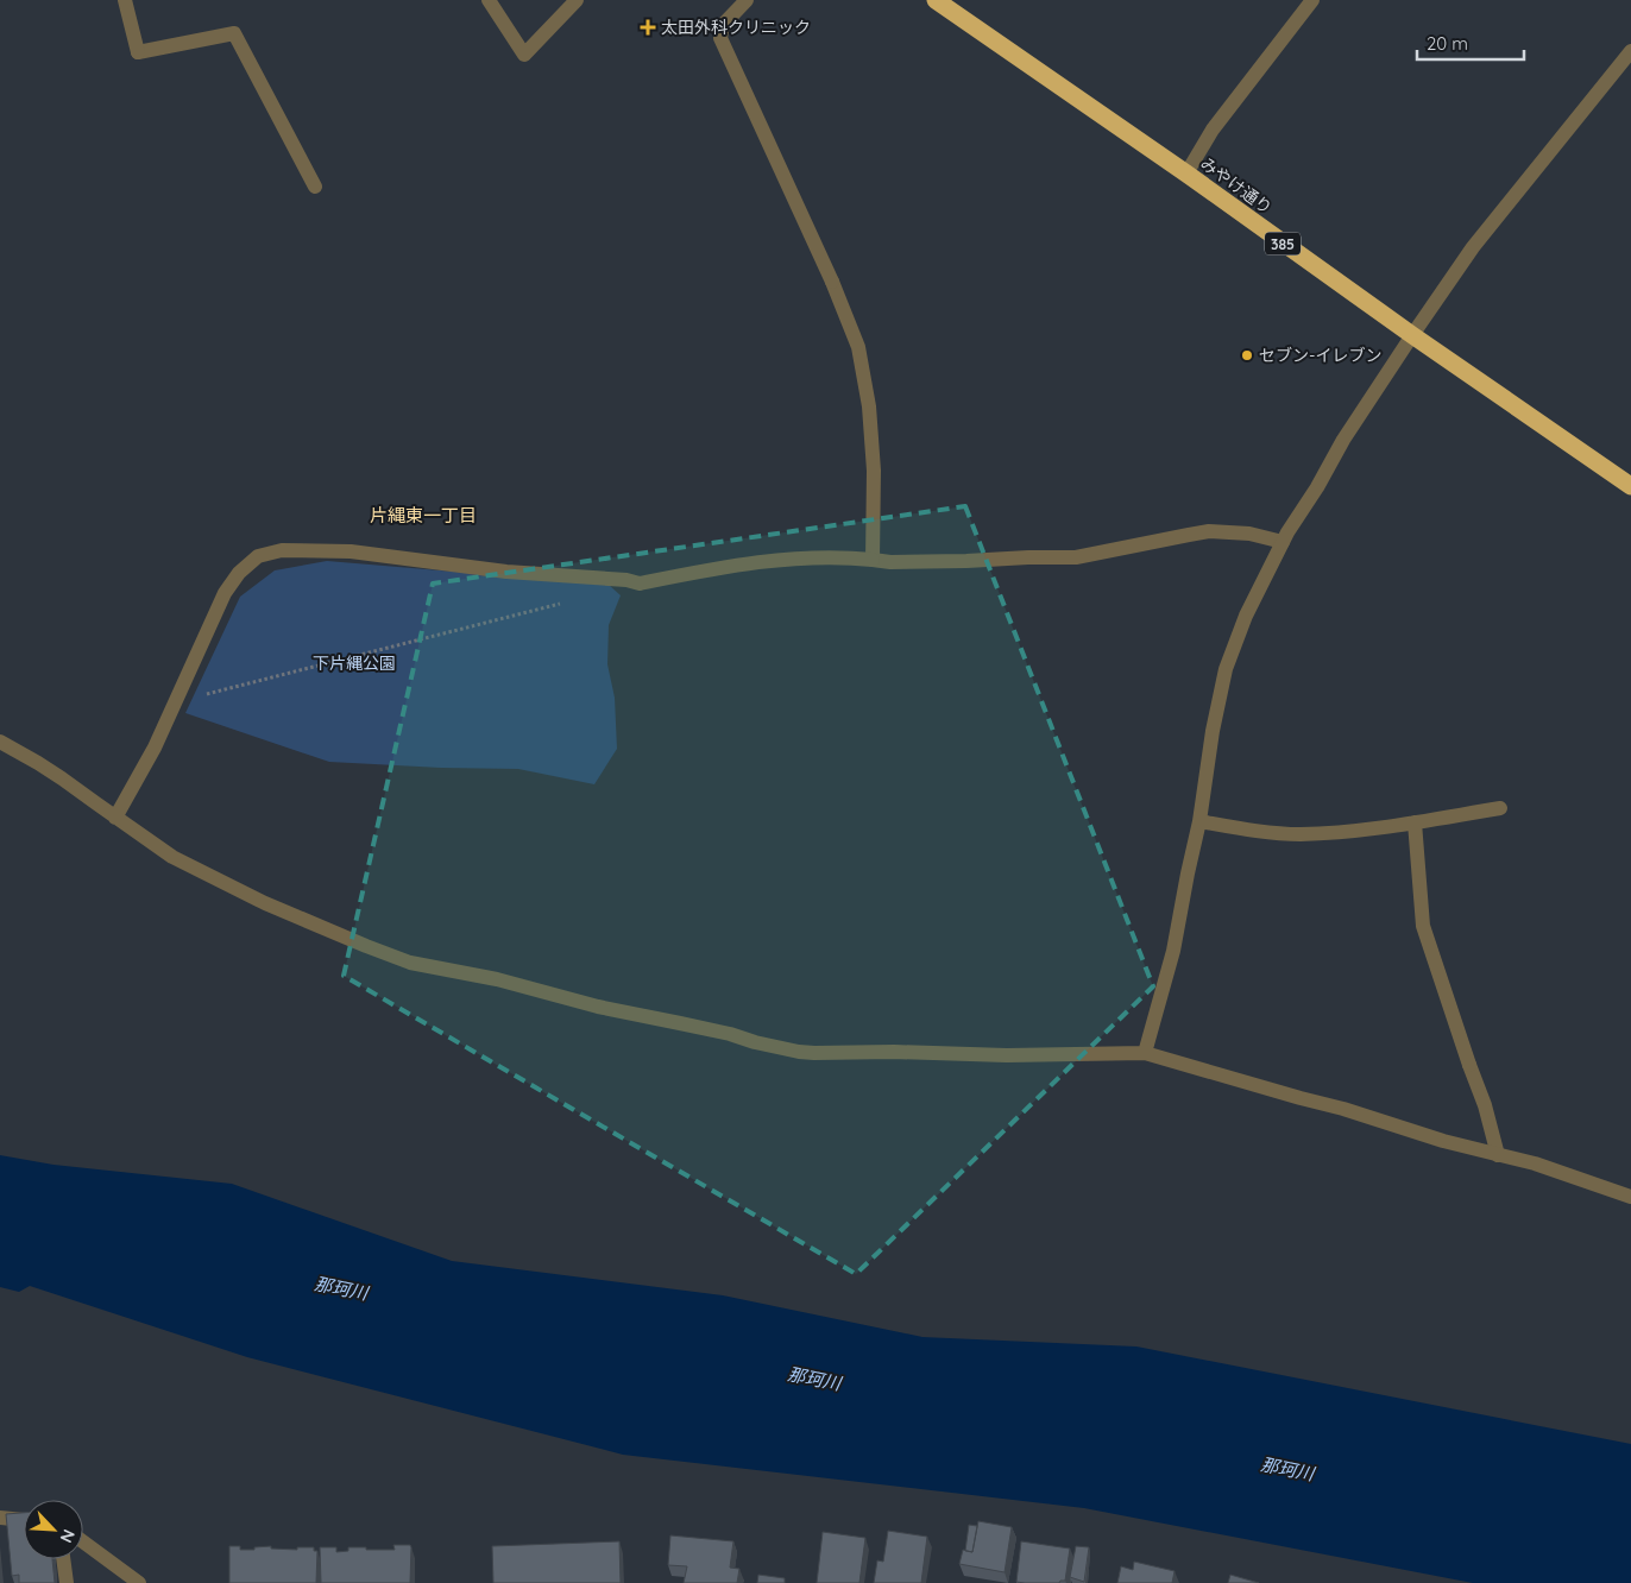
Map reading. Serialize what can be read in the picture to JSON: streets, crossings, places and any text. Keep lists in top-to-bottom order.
{
  "streets": {
    "highway": ["みやけ通り", "385"]
  },
  "districts": ["片縄東一丁目"],
  "water": ["那珂川"],
  "parks": ["下片縄公園"],
  "places": {
    "health": ["太田外科クリニック"],
    "other": ["セブン-イレブン"]
  },
  "scale_bar": "20 m",
  "north": "bottom right"
}
